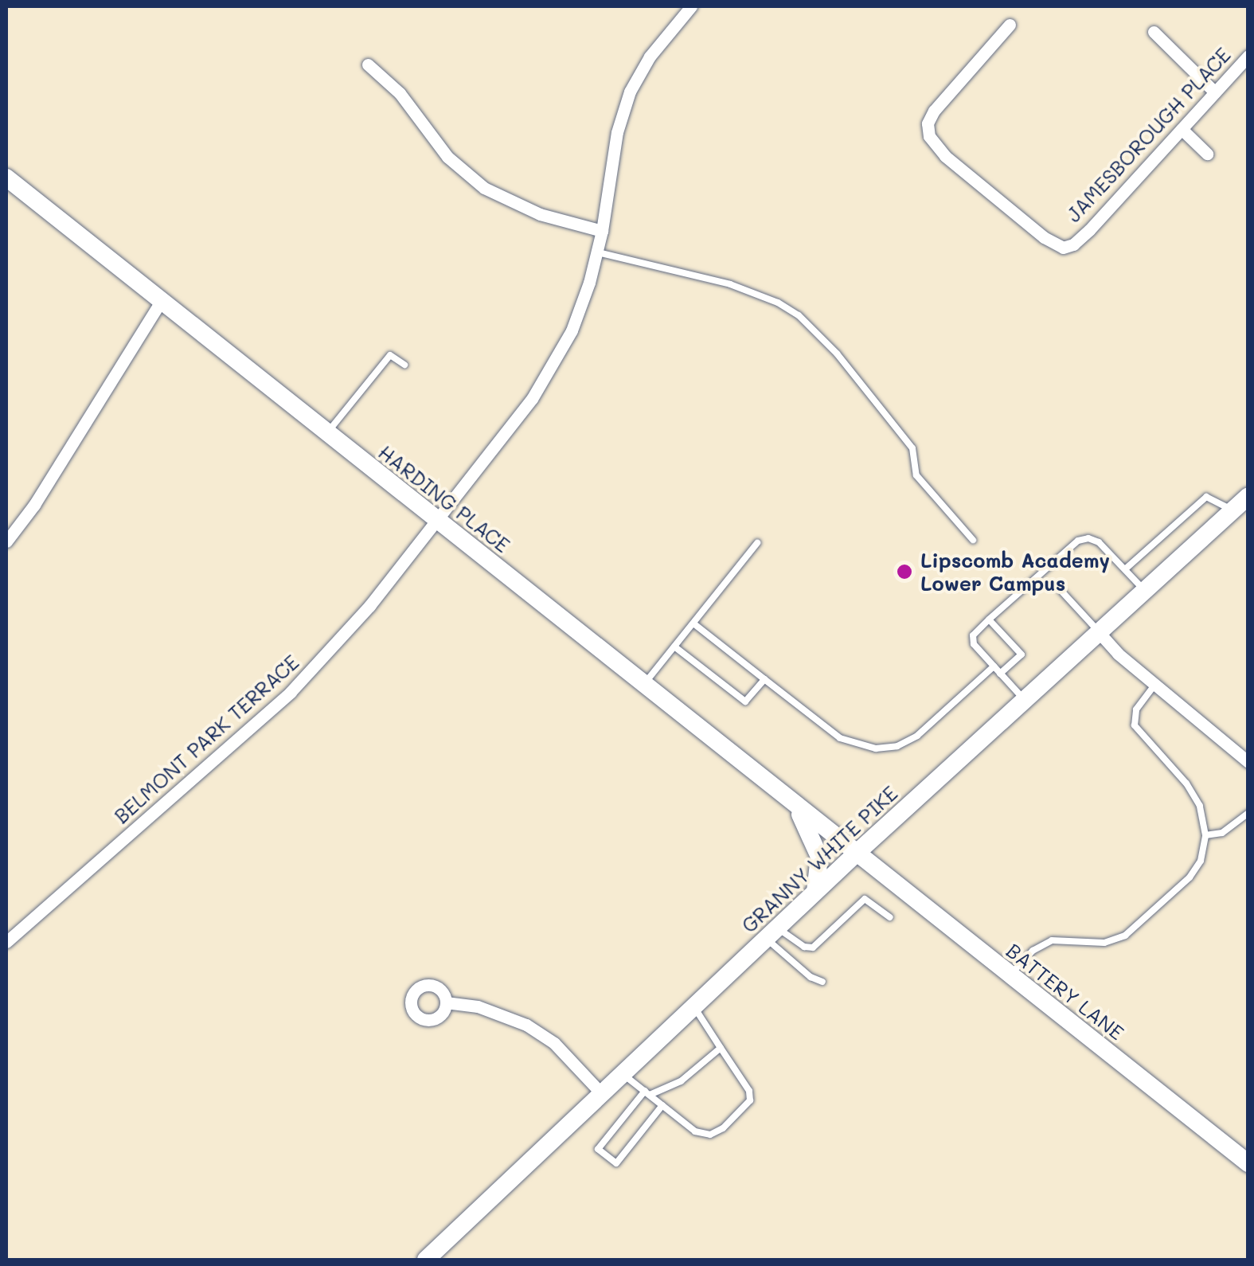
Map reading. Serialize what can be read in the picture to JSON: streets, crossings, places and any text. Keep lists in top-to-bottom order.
{
  "streets": {
    "main road": ["HARDING PLACE", "GRANNY WHITE PIKE", "BATTERY LANE"],
    "street": ["JAMESBOROUGH PLACE", "BELMONT PARK TERRACE"]
  },
  "crossings": [
    ["HARDING PLACE", "BELMONT PARK TERRACE"],
    ["HARDING PLACE", "GRANNY WHITE PIKE"],
    ["HARDING PLACE", "BATTERY LANE"],
    ["GRANNY WHITE PIKE", "BATTERY LANE"]
  ],
  "places": ["Lipscomb Academy Lower Campus"]
}
